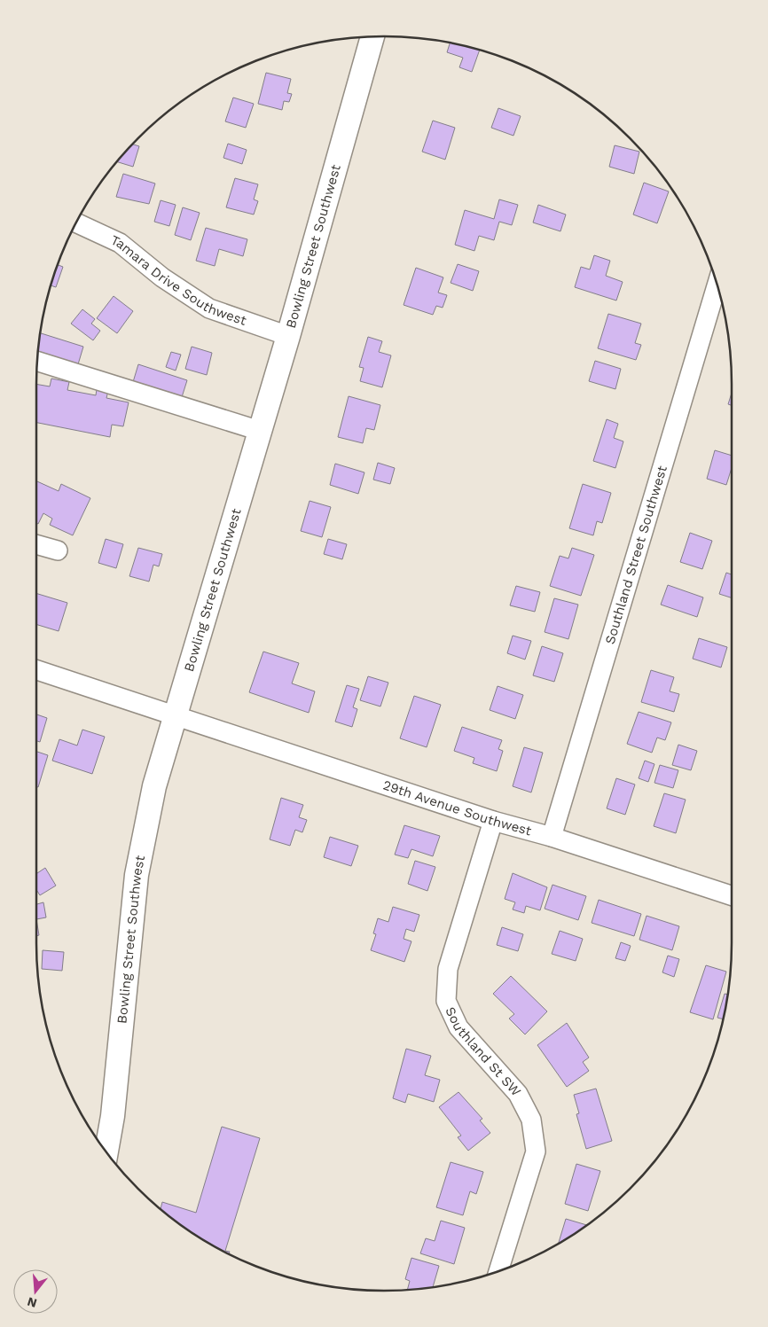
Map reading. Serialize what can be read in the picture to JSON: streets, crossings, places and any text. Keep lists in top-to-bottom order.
{
  "streets": {
    "main road": ["Bowling Street Southwest"],
    "street": [
      "Tamara Drive Southwest",
      "Southland Street Southwest",
      "29th Avenue Southwest",
      "Southland St SW"
    ]
  },
  "crossings": [
    ["Bowling Street Southwest", "Tamara Drive Southwest"],
    ["Bowling Street Southwest", "29th Avenue Southwest"],
    ["Southland Street Southwest", "29th Avenue Southwest"],
    ["29th Avenue Southwest", "Southland St SW"]
  ],
  "north": "bottom"
}
